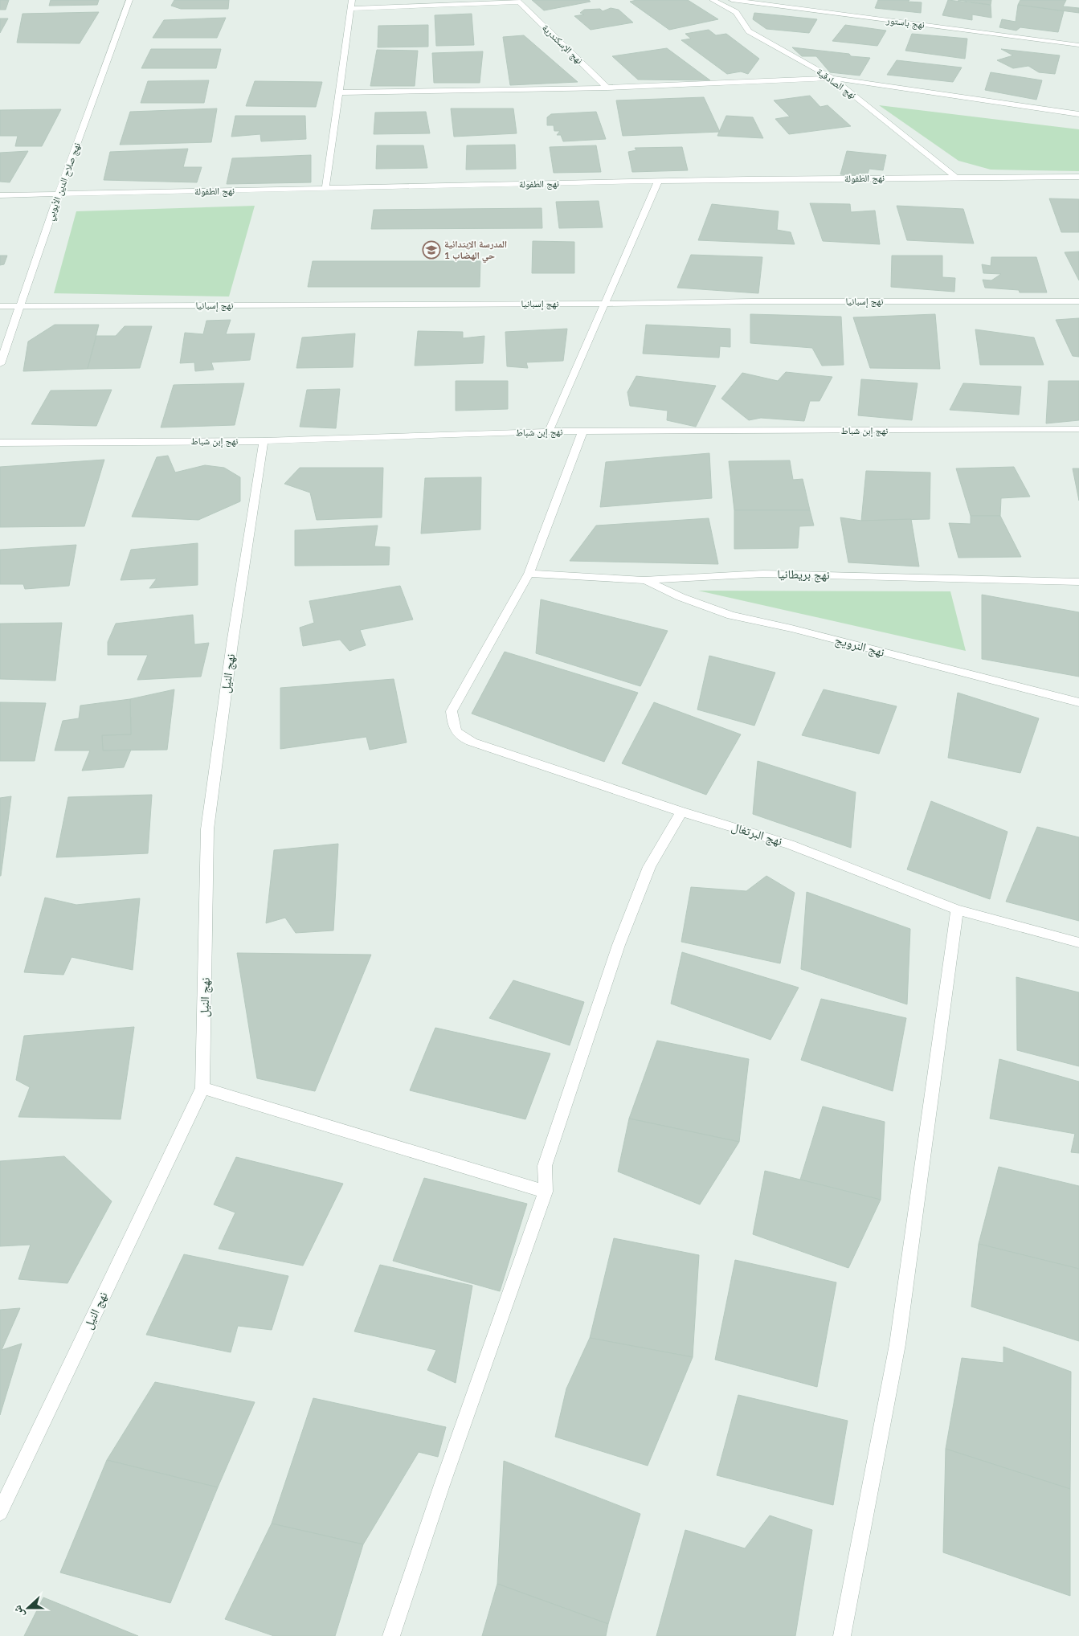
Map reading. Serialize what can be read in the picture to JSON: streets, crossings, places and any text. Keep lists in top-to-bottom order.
{
  "streets": {
    "street": [
      "نهج باستور",
      "نهج الإسكندرية",
      "نهج الصادقية",
      "نهج الطفولة",
      "نهج صلاح الدين الأيوبي",
      "نهج إسبانيا",
      "نهج إبن شباط",
      "نهج بريطانيا",
      "نهج النرويج",
      "نهج النيل",
      "نهج البرتغال"
    ]
  },
  "crossings": [
    ["نهج الصادقية", "نهج الطفولة"],
    ["نهج الطفولة", "نهج صلاح الدين الأيوبي"],
    ["نهج صلاح الدين الأيوبي", "نهج إسبانيا"],
    ["نهج إبن شباط", "نهج النيل"],
    ["نهج بريطانيا", "نهج النرويج"],
    ["نهج بريطانيا", "نهج البرتغال"]
  ],
  "places": {
    "school or university": ["المدرسة الإبتدائية حي الهضاب 1"]
  },
  "north": "left"
}
